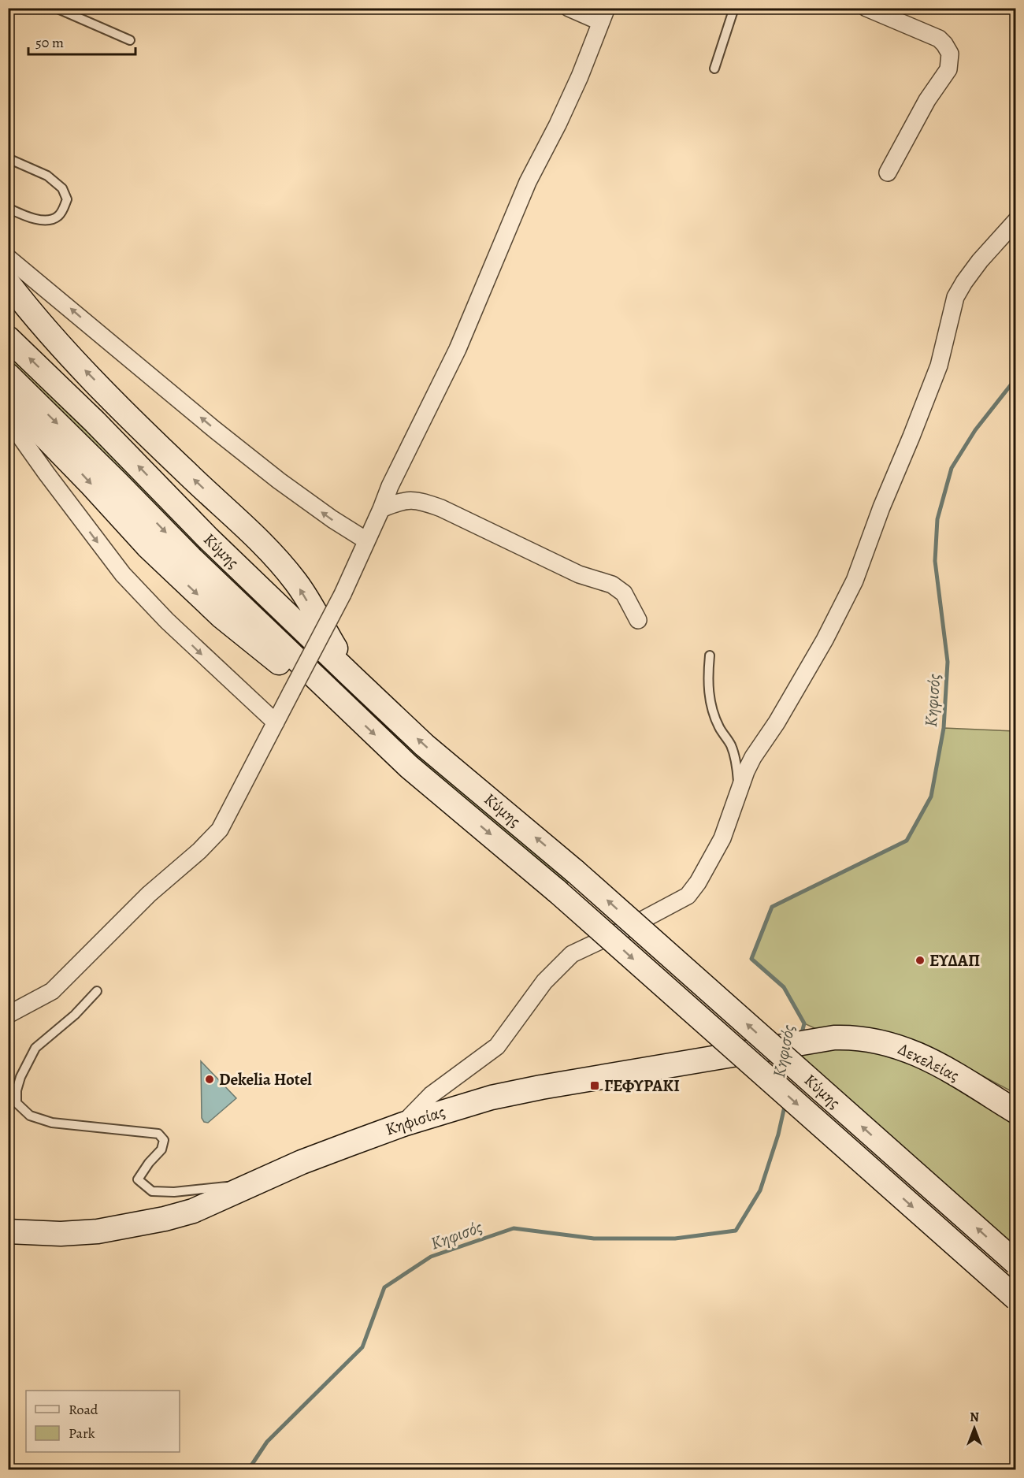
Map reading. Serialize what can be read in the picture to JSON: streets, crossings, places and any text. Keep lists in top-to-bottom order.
{
  "streets": {
    "main road": ["Κύμης", "Δεκελείας", "Κηφισίας"]
  },
  "crossings": [
    ["Δεκελείας", "Κηφισίας"]
  ],
  "water": ["Κηφισός"],
  "places": {
    "other": ["ΕΥΔΑΠ", "Dekelia Hotel"],
    "transit": ["ΓΕΦΥΡΑΚΙ"]
  },
  "legend": ["Road", "Park"],
  "scale_bar": "50 m",
  "north": "top"
}
